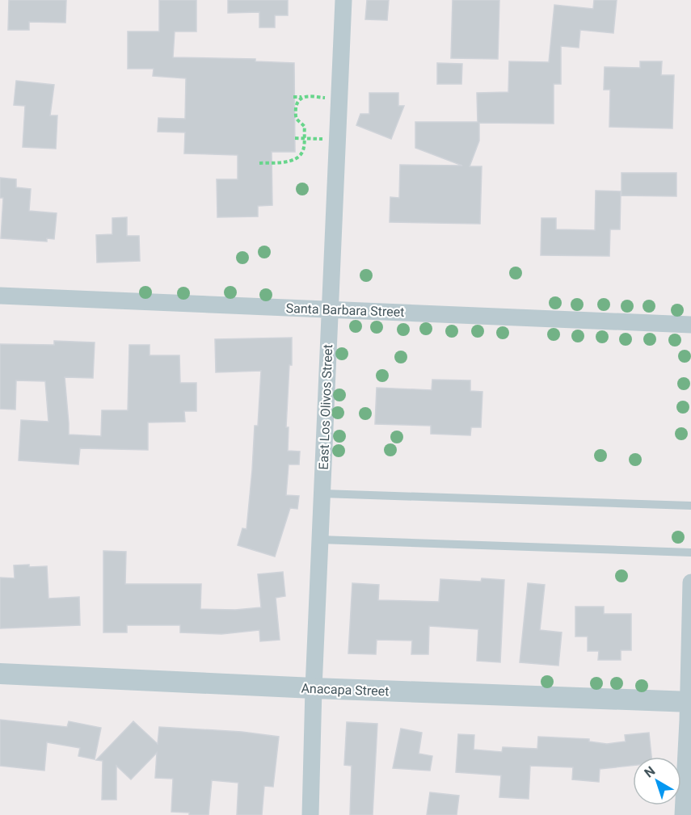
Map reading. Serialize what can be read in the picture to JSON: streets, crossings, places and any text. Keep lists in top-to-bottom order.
{
  "streets": {
    "street": ["Santa Barbara Street", "East Los Olivos Street", "Anacapa Street"]
  },
  "crossings": [
    ["Santa Barbara Street", "East Los Olivos Street"],
    ["East Los Olivos Street", "Anacapa Street"]
  ],
  "north": "top left"
}
